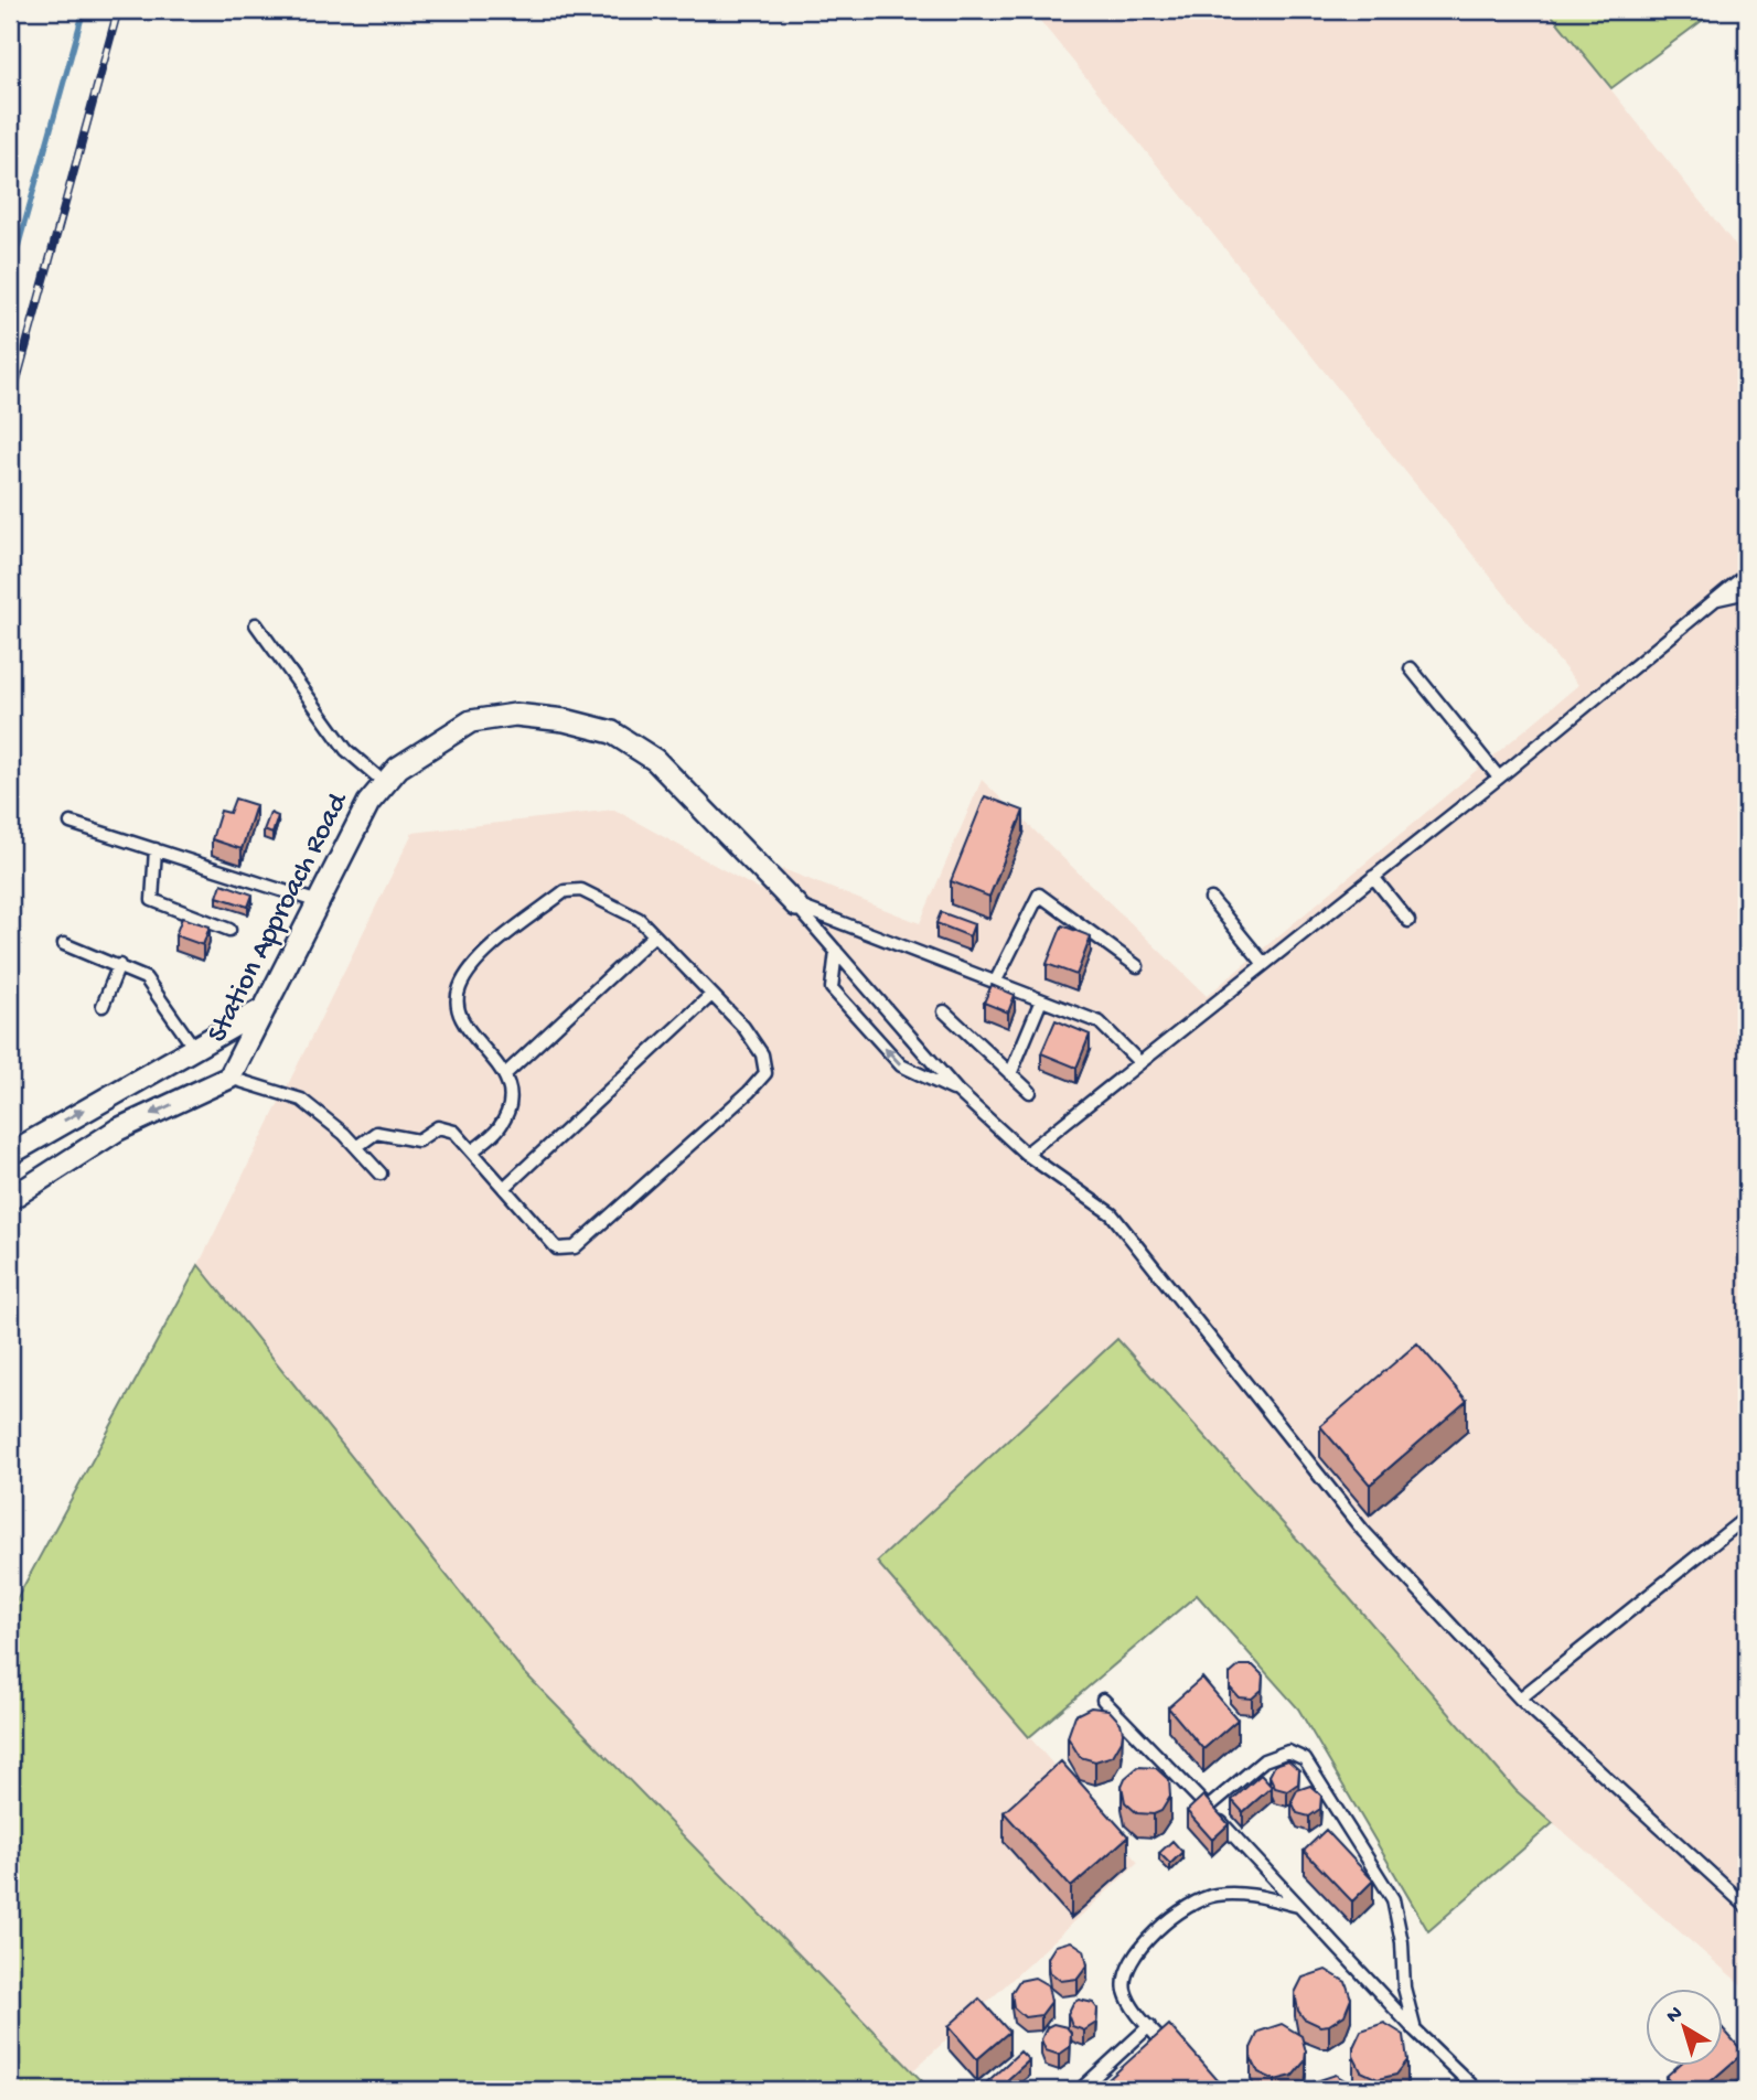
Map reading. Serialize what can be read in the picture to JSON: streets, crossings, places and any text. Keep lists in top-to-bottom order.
{
  "streets": {
    "street": ["Station Approach Road"]
  },
  "north": "top left"
}
